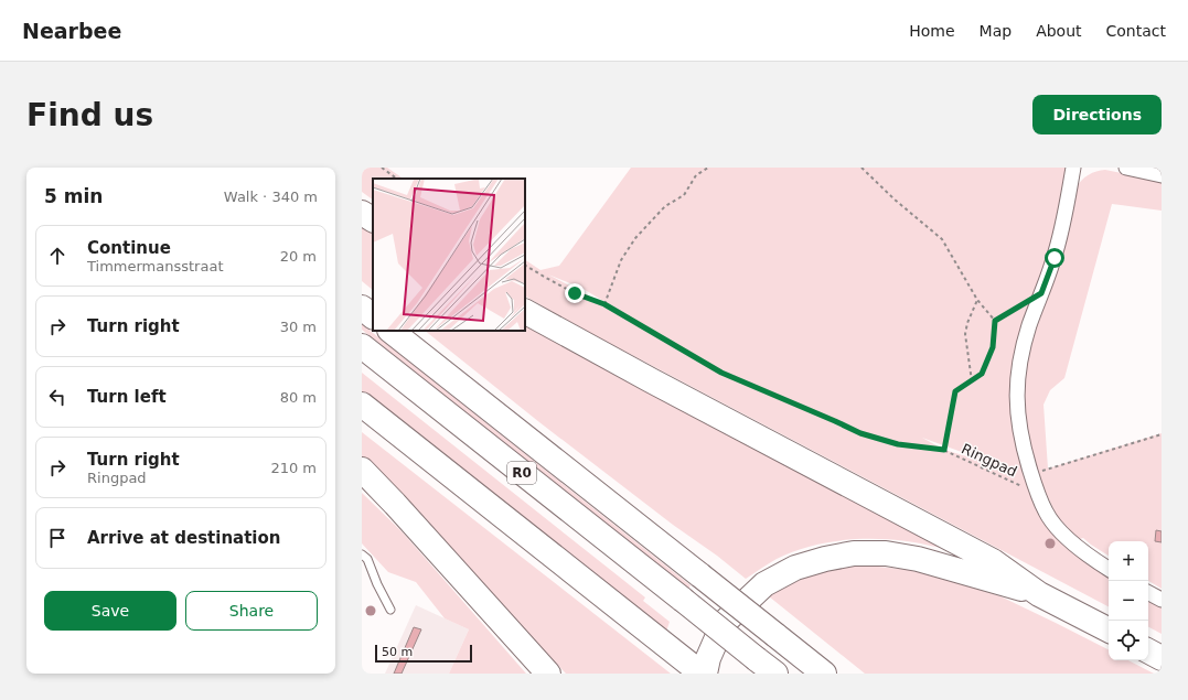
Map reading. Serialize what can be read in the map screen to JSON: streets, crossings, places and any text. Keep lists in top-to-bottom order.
{
  "streets": {
    "highway": ["R0"],
    "path": ["Ringpad"]
  },
  "scale_bar": "50 m",
  "page": {
    "header": "Nearbee",
    "nav": [
      "Home",
      "Map",
      "About",
      "Contact"
    ],
    "buttons": [
      "Directions",
      ["Save", "Share"]
    ],
    "title": "Find us",
    "heading": ["5 min", "Walk · 340 m"],
    "list": [
      ["Continue", "Timmermansstraat", "20 m"],
      ["Turn right", "30 m"],
      ["Turn left", "80 m"],
      ["Turn right", "Ringpad", "210 m"],
      "Arrive at destination"
    ],
    "map_buttons": ["+", "−"],
    "scale": "50 m"
  }
}
